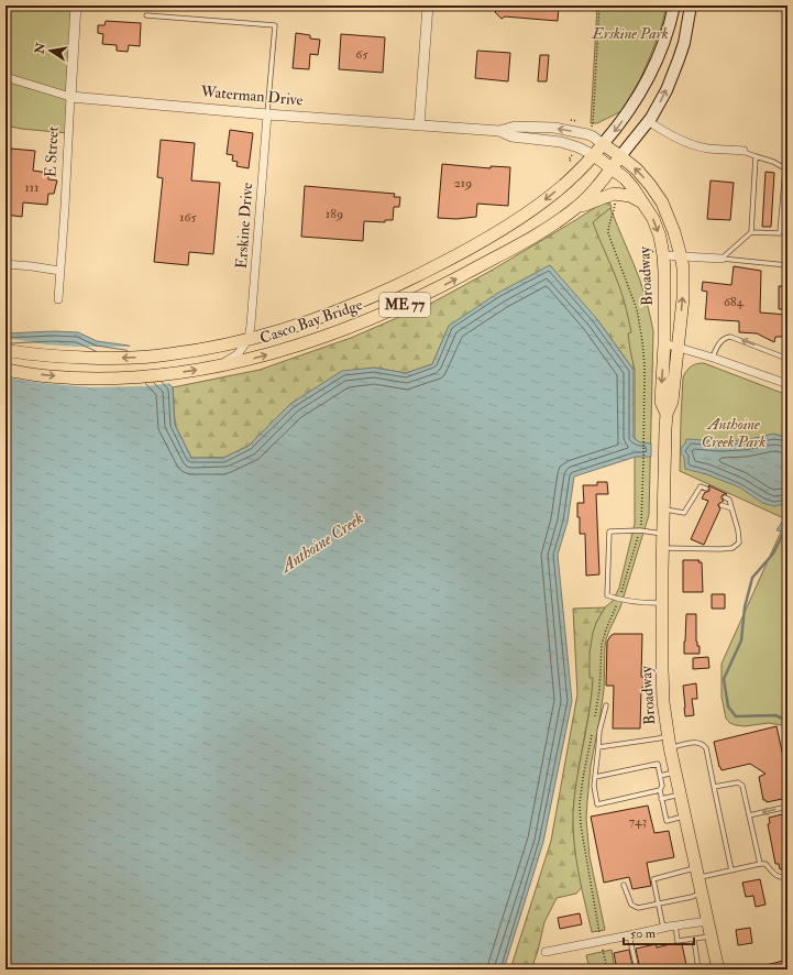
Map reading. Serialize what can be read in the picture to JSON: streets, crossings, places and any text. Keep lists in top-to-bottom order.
{
  "streets": {
    "main road": [
      "Waterman Drive",
      "Broadway",
      "ME 77",
      "Casco Bay Bridge"
    ],
    "street": ["E Street", "Erskine Drive"]
  },
  "crossings": [
    ["Waterman Drive", "E Street"],
    ["Waterman Drive", "Erskine Drive"],
    ["Waterman Drive", "Broadway"],
    ["Waterman Drive", "ME 77"],
    ["Waterman Drive", "Casco Bay Bridge"],
    ["Erskine Drive", "Casco Bay Bridge"],
    ["Broadway", "ME 77"],
    ["Broadway", "Casco Bay Bridge"],
    ["ME 77", "Casco Bay Bridge"]
  ],
  "water": ["Anthoine Creek"],
  "parks": ["Erskine Park", "Anthoine Creek Park"],
  "house_numbers": [
    "65",
    "219",
    "111",
    "189",
    "165",
    "684",
    "743"
  ],
  "scale_bar": "50 m",
  "north": "left"
}
